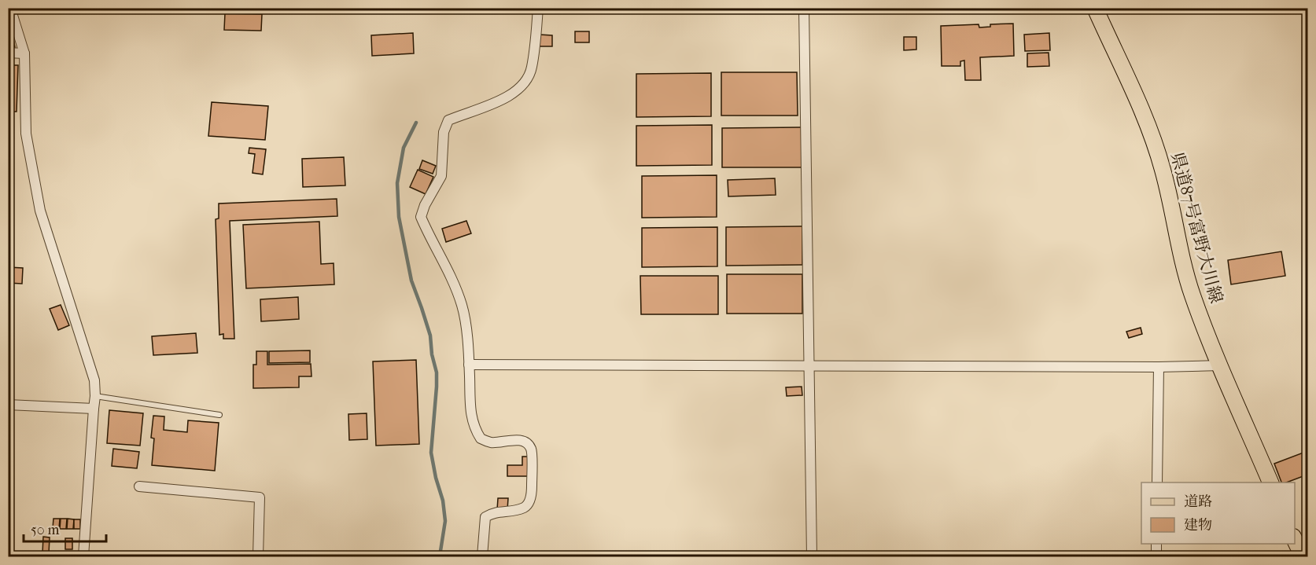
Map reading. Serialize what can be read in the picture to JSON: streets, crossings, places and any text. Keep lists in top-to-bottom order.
{
  "streets": {
    "main road": ["県道87号富野大川線"]
  },
  "legend": ["道路", "建物"],
  "scale_bar": "50 m"
}
